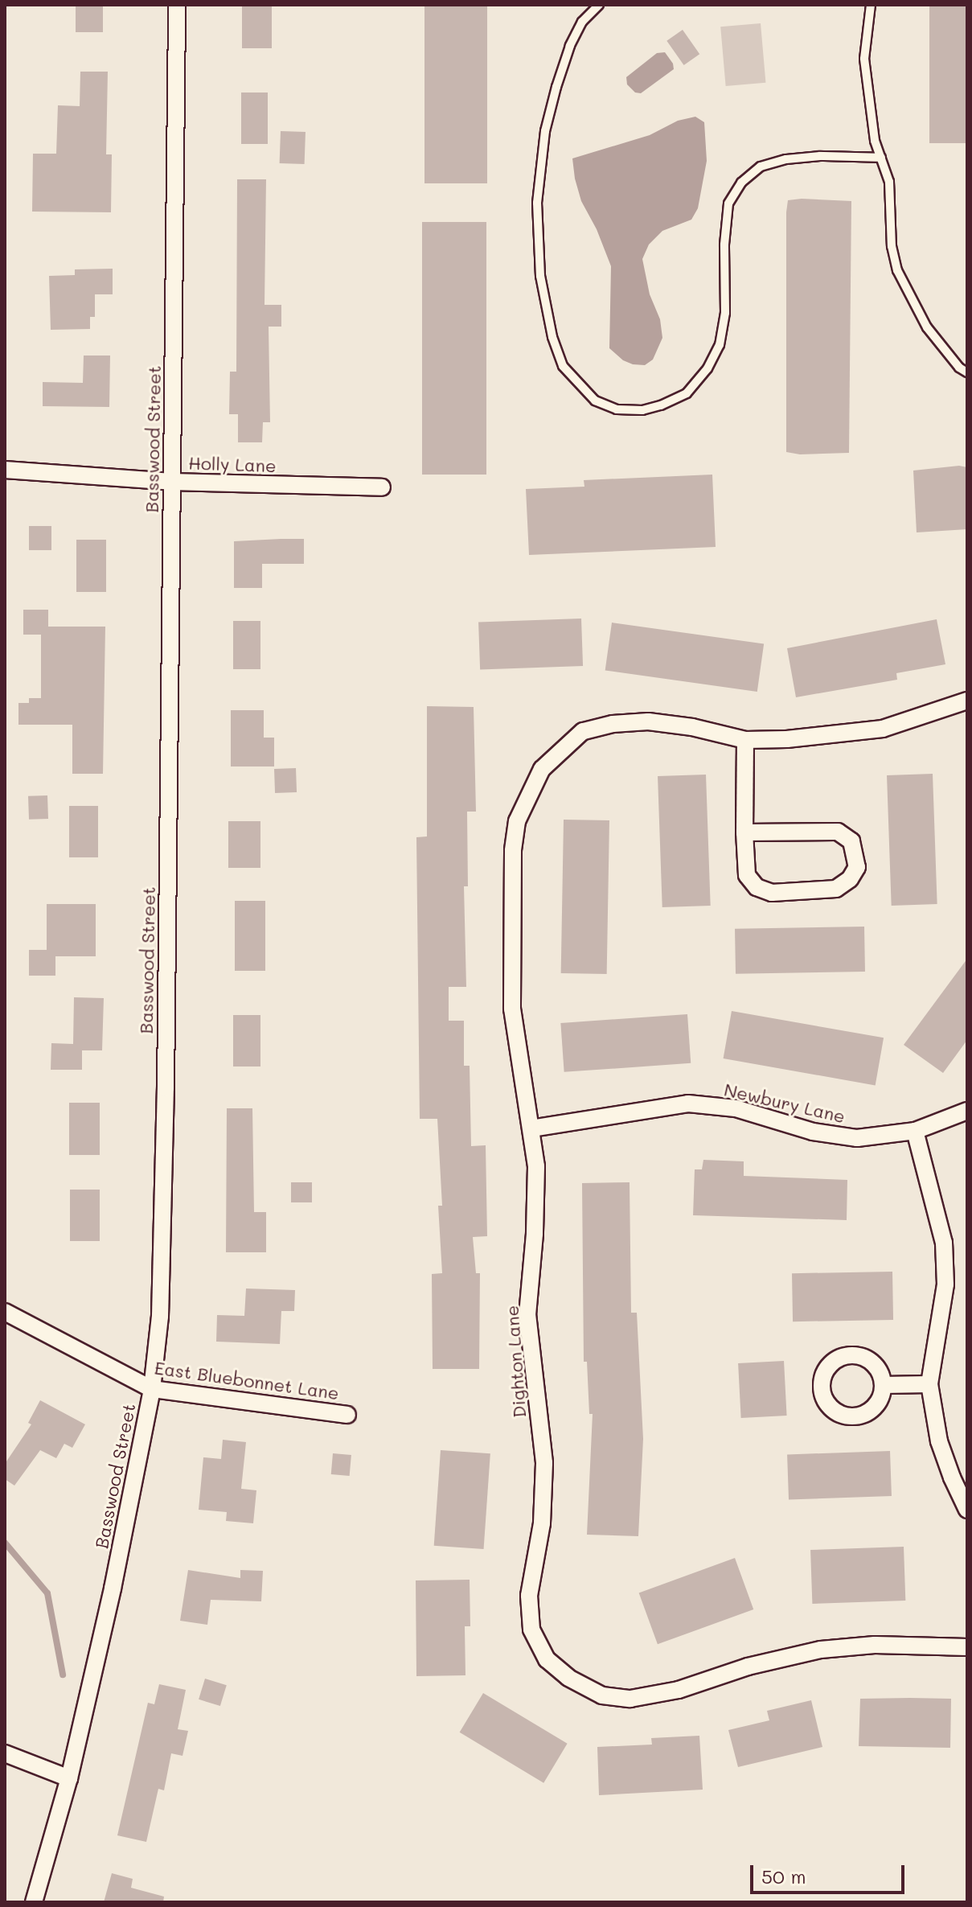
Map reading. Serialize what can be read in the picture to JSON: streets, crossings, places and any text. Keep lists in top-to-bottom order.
{
  "streets": {
    "street": [
      "Basswood Street",
      "Holly Lane",
      "Newbury Lane",
      "Dighton Lane",
      "East Bluebonnet Lane"
    ]
  },
  "crossings": [
    ["Basswood Street", "Holly Lane"],
    ["Basswood Street", "East Bluebonnet Lane"],
    ["Newbury Lane", "Dighton Lane"]
  ],
  "scale_bar": "50 m"
}
